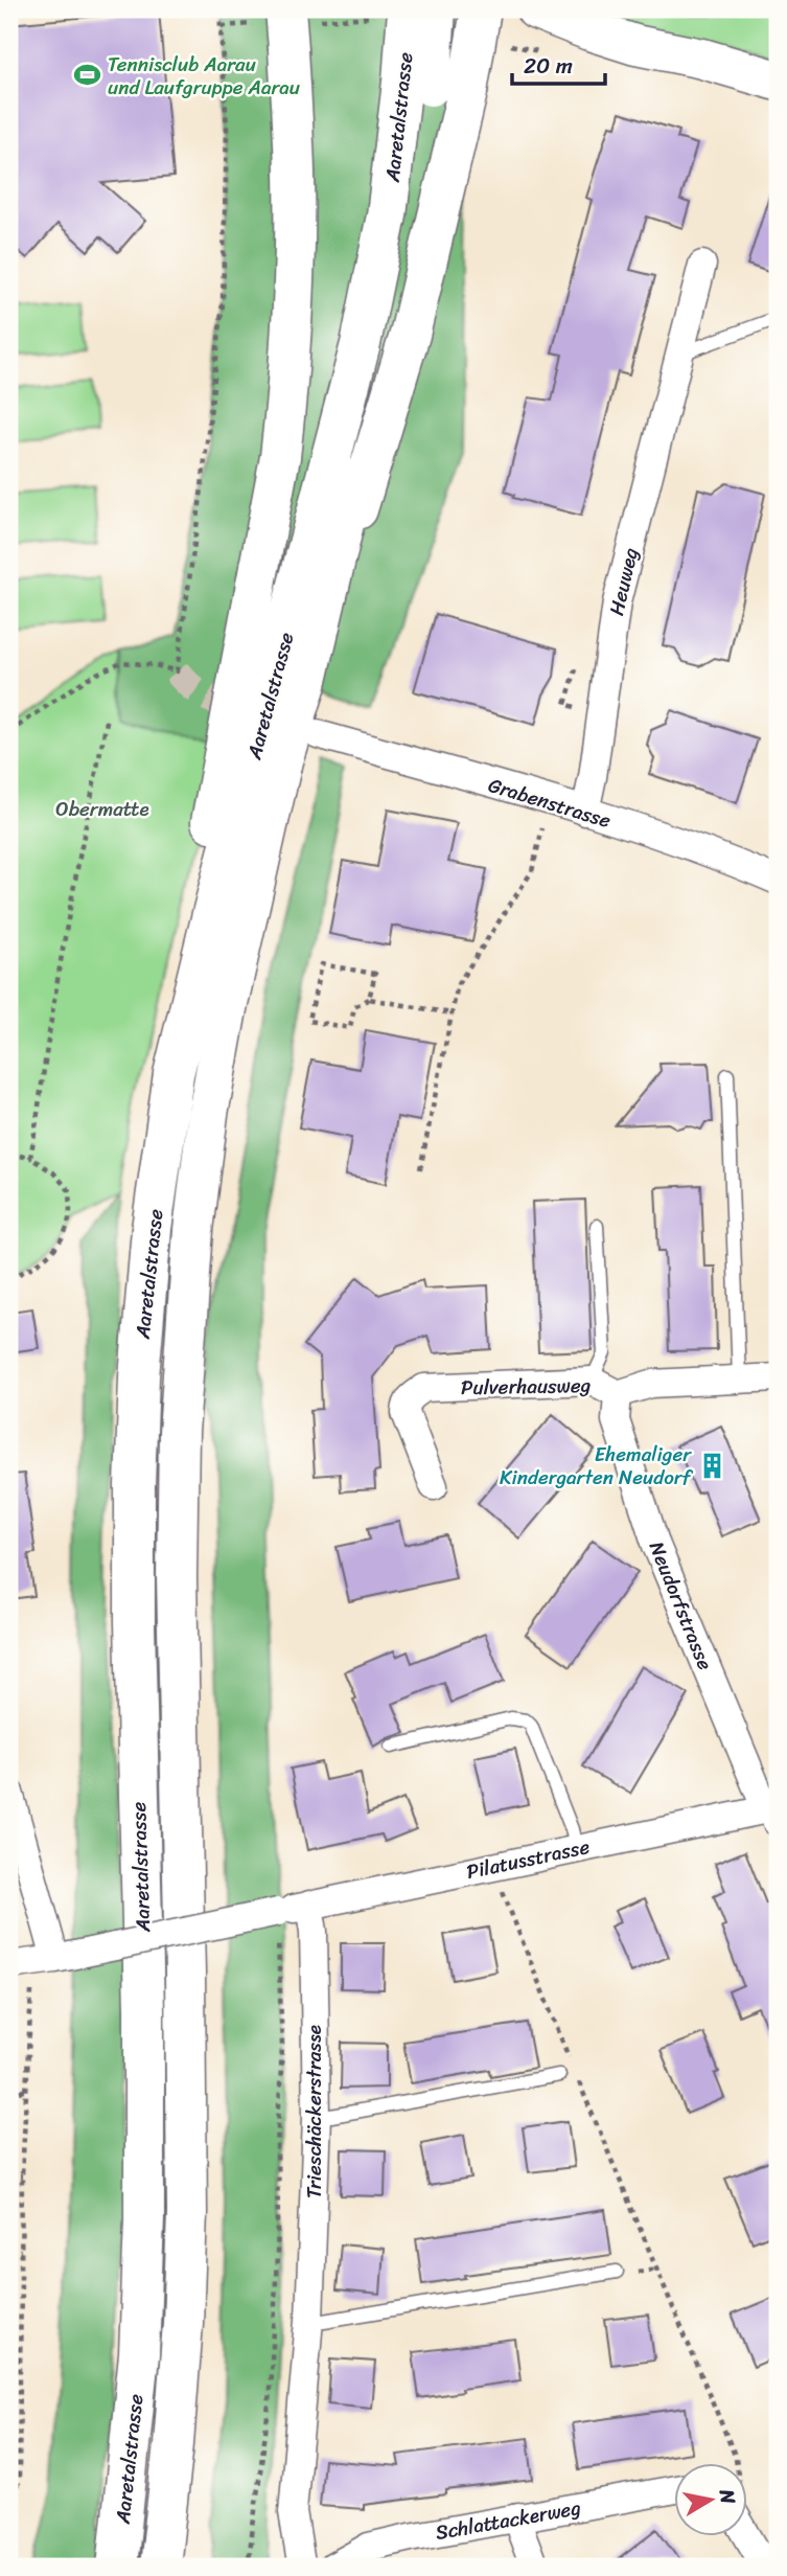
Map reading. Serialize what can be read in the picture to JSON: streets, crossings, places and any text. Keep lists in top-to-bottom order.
{
  "streets": {
    "main road": ["Aaretalstrasse"],
    "street": [
      "Heuweg",
      "Grabenstrasse",
      "Pulverhausweg",
      "Neudorfstrasse",
      "Pilatusstrasse",
      "Trieschäckerstrasse",
      "Schlattackerweg"
    ]
  },
  "crossings": [
    ["Heuweg", "Grabenstrasse"],
    ["Pulverhausweg", "Neudorfstrasse"],
    ["Neudorfstrasse", "Pilatusstrasse"],
    ["Pilatusstrasse", "Trieschäckerstrasse"],
    ["Trieschäckerstrasse", "Schlattackerweg"]
  ],
  "parks": ["Obermatte"],
  "places": {
    "sports": ["Tennisclub Aarau und Laufgruppe Aarau"],
    "building": ["Ehemaliger Kindergarten Neudorf"]
  },
  "scale_bar": "20 m",
  "north": "right"
}
